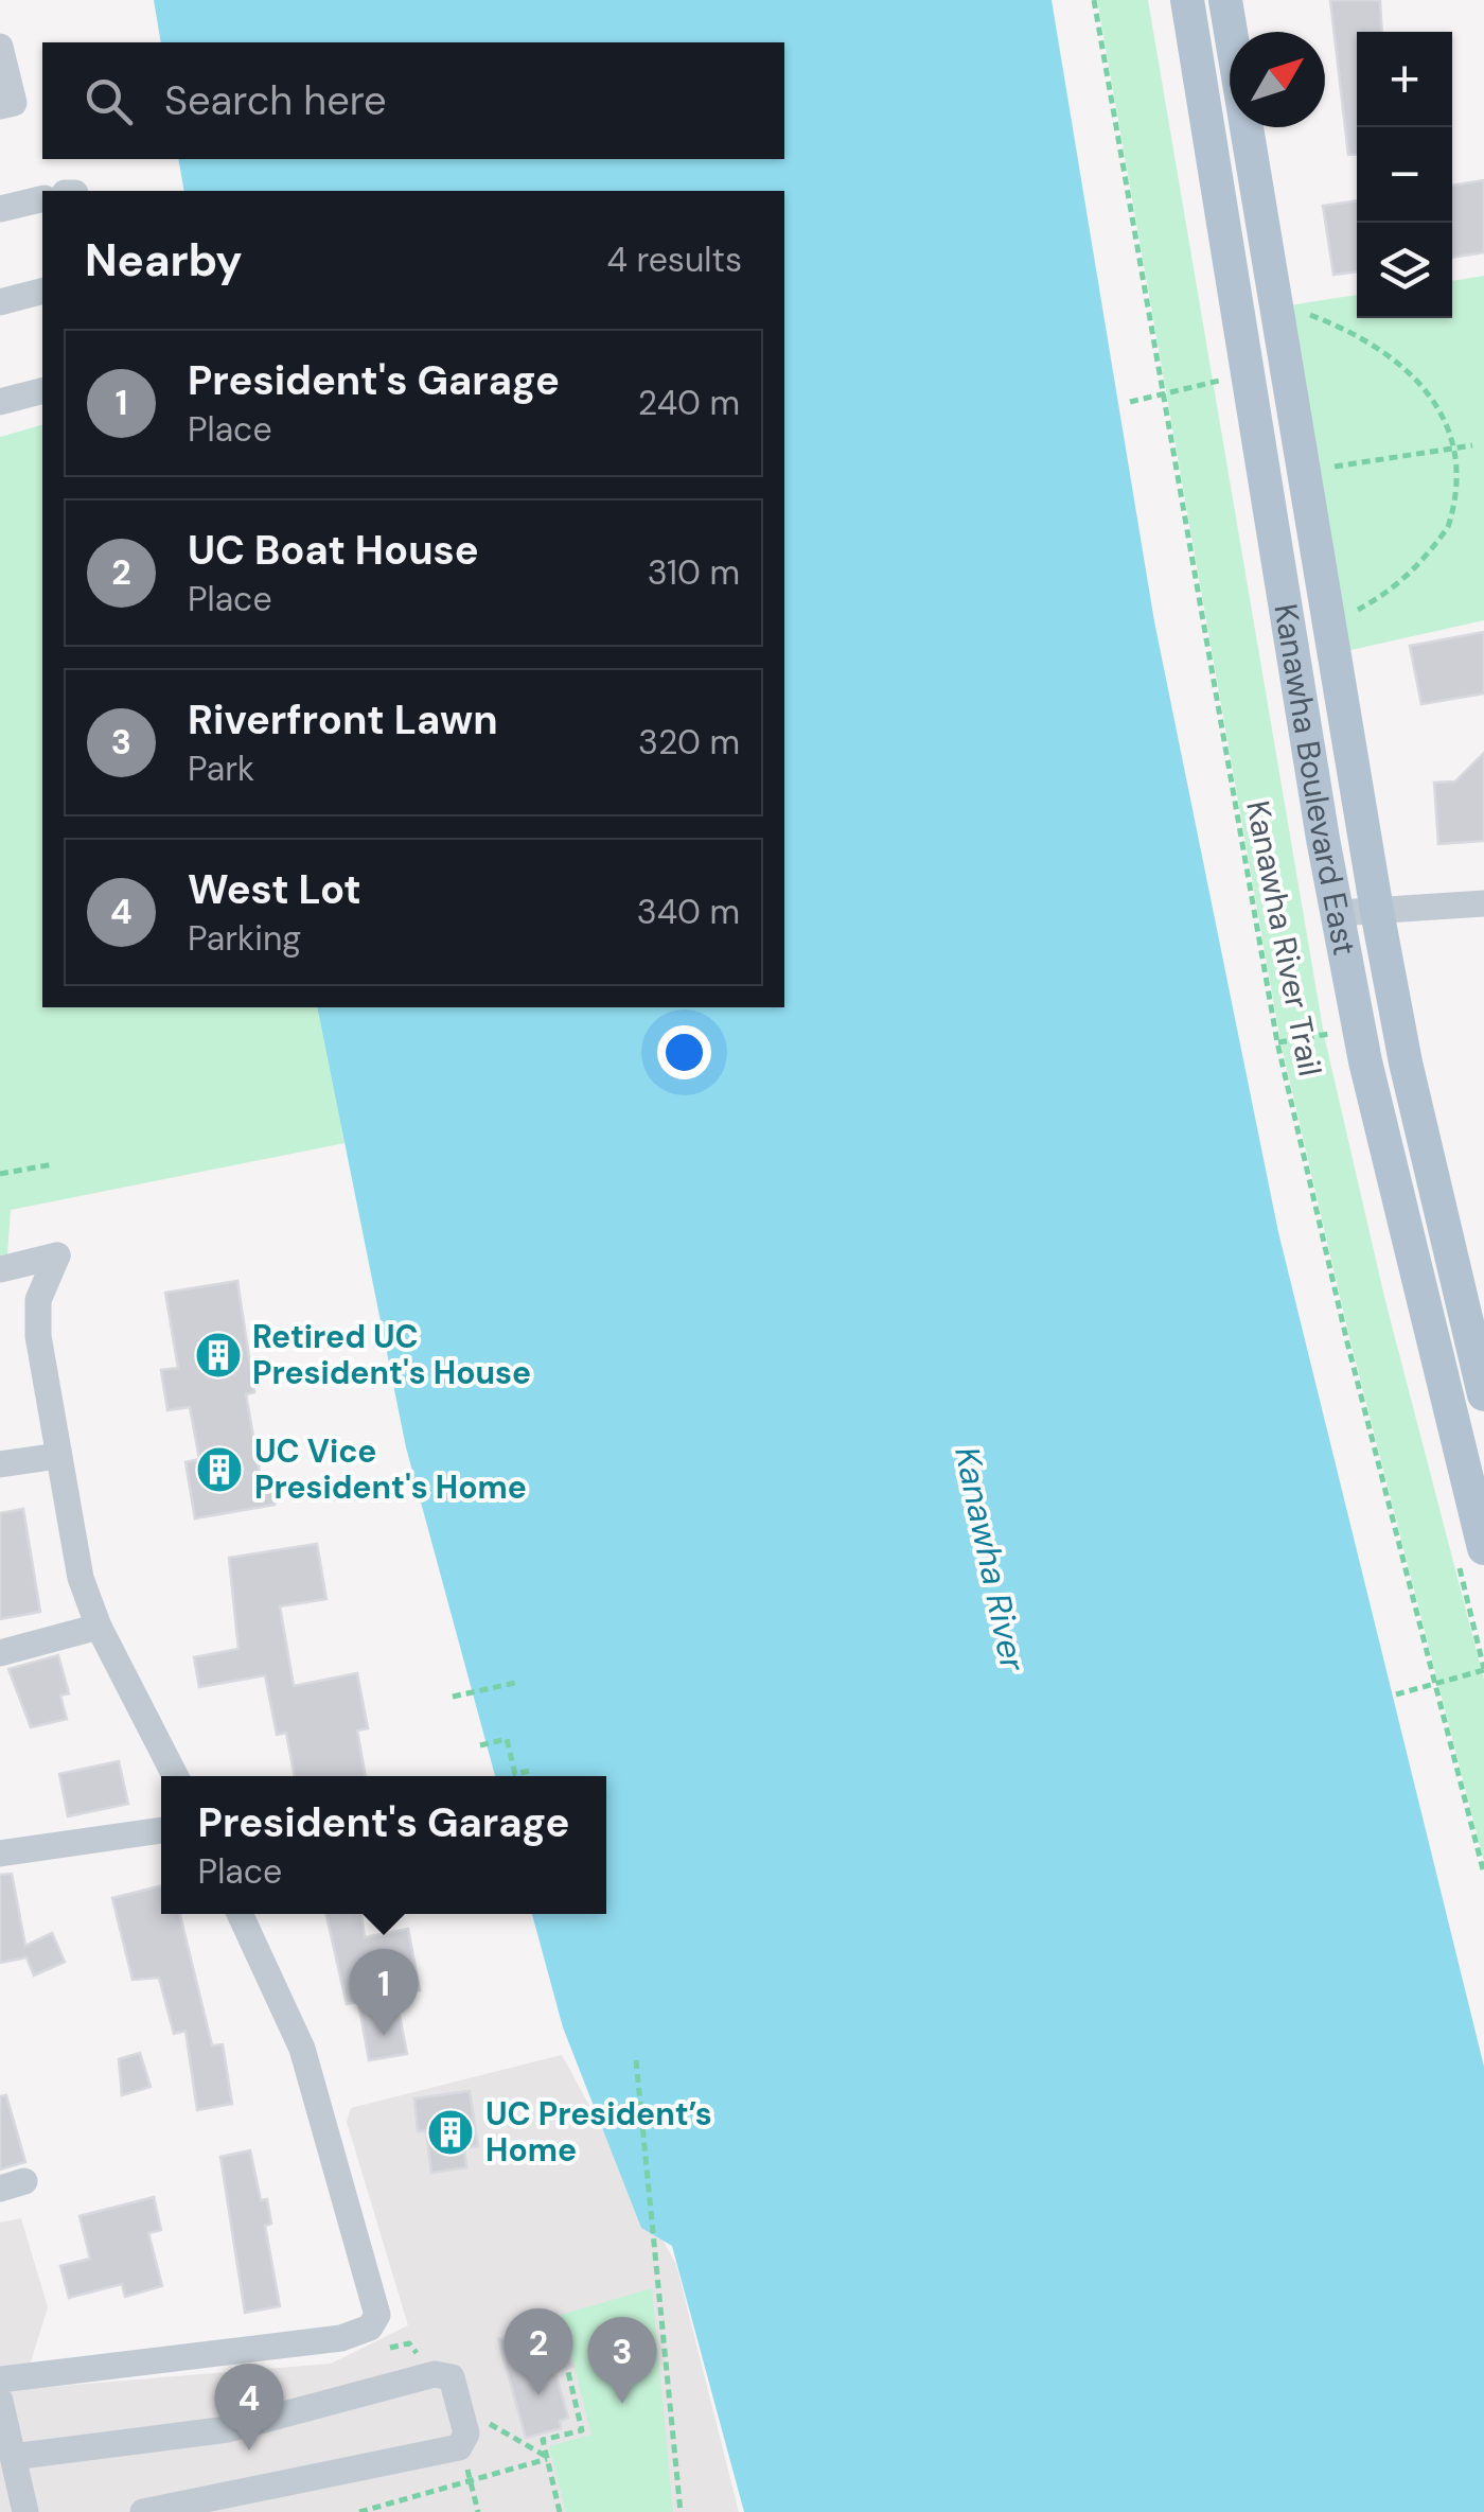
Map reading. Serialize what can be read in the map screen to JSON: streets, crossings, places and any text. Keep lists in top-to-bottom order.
{
  "streets": {
    "main road": ["Kanawha Boulevard East"],
    "path": ["Kanawha River Trail"]
  },
  "water": ["Kanawha River"],
  "places": {
    "building": ["Retired UC President's House", "UC Vice President's Home", "UC President’s Home"]
  },
  "north": "top right",
  "page": {
    "map_buttons": ["+", "−"],
    "search": "Search here",
    "heading": ["Nearby", "4 results"],
    "list": [
      {
        "mark": "1",
        "name": "President's Garage",
        "note": "Place",
        "value": "240 m"
      },
      {
        "mark": "2",
        "name": "UC Boat House",
        "note": "Place",
        "value": "310 m"
      },
      {
        "mark": "3",
        "name": "Riverfront Lawn",
        "note": "Park",
        "value": "320 m"
      },
      {
        "mark": "4",
        "name": "West Lot",
        "note": "Parking",
        "value": "340 m"
      }
    ],
    "popup": ["President's Garage", "Place"],
    "pins": [
      "1",
      "2",
      "3",
      "4"
    ]
  }
}
